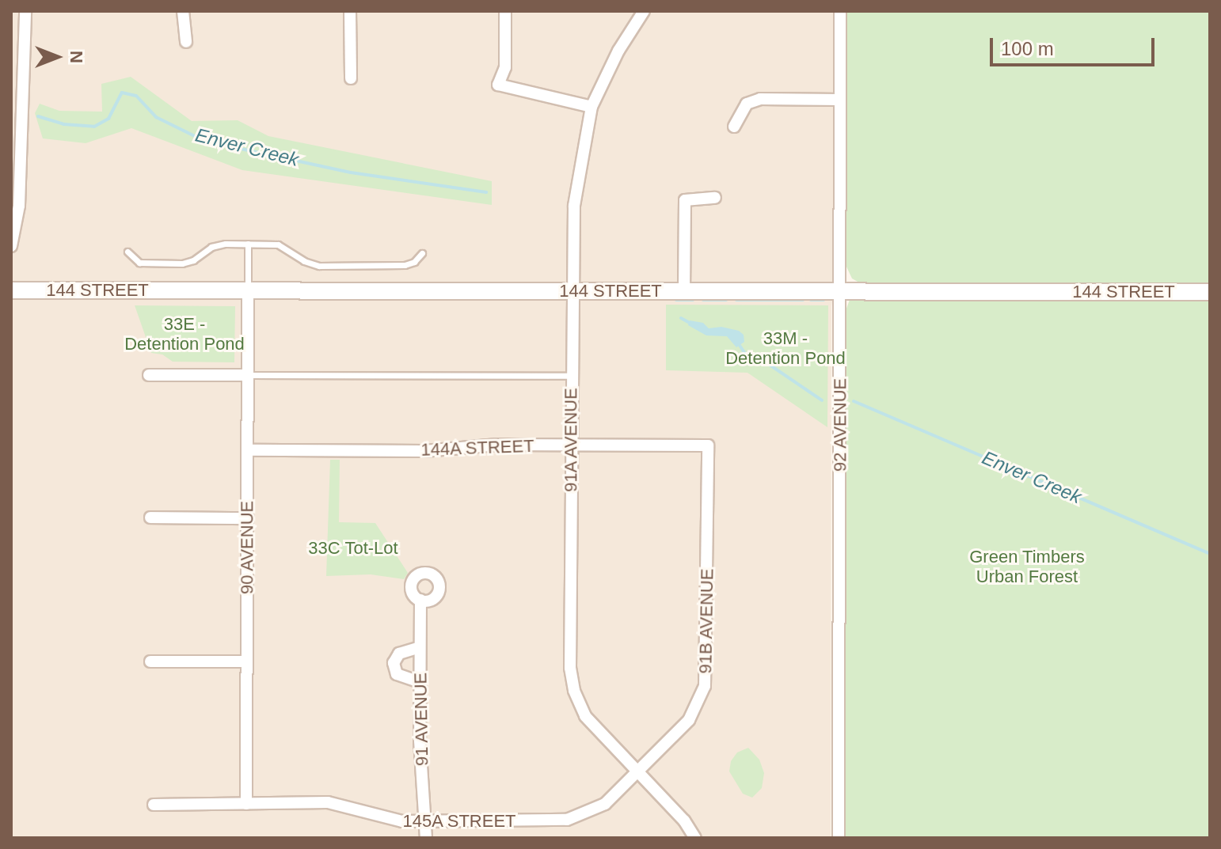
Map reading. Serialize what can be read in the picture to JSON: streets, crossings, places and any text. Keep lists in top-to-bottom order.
{
  "streets": {
    "main road": ["144 STREET"],
    "street": [
      "92 AVENUE",
      "91A AVENUE",
      "144A STREET",
      "90 AVENUE",
      "91B AVENUE",
      "91 AVENUE",
      "145A STREET"
    ]
  },
  "crossings": [
    ["144 STREET", "92 AVENUE"],
    ["144 STREET", "91A AVENUE"],
    ["144 STREET", "90 AVENUE"],
    ["91A AVENUE", "144A STREET"],
    ["91A AVENUE", "91B AVENUE"],
    ["91A AVENUE", "145A STREET"],
    ["144A STREET", "90 AVENUE"],
    ["144A STREET", "91B AVENUE"],
    ["90 AVENUE", "145A STREET"],
    ["91B AVENUE", "145A STREET"],
    ["91 AVENUE", "145A STREET"]
  ],
  "water": ["Enver Creek"],
  "parks": [
    "33E - Detention Pond",
    "33M - Detention Pond",
    "33C Tot-Lot",
    "Green Timbers Urban Forest"
  ],
  "scale_bar": "100 m",
  "north": "right"
}
